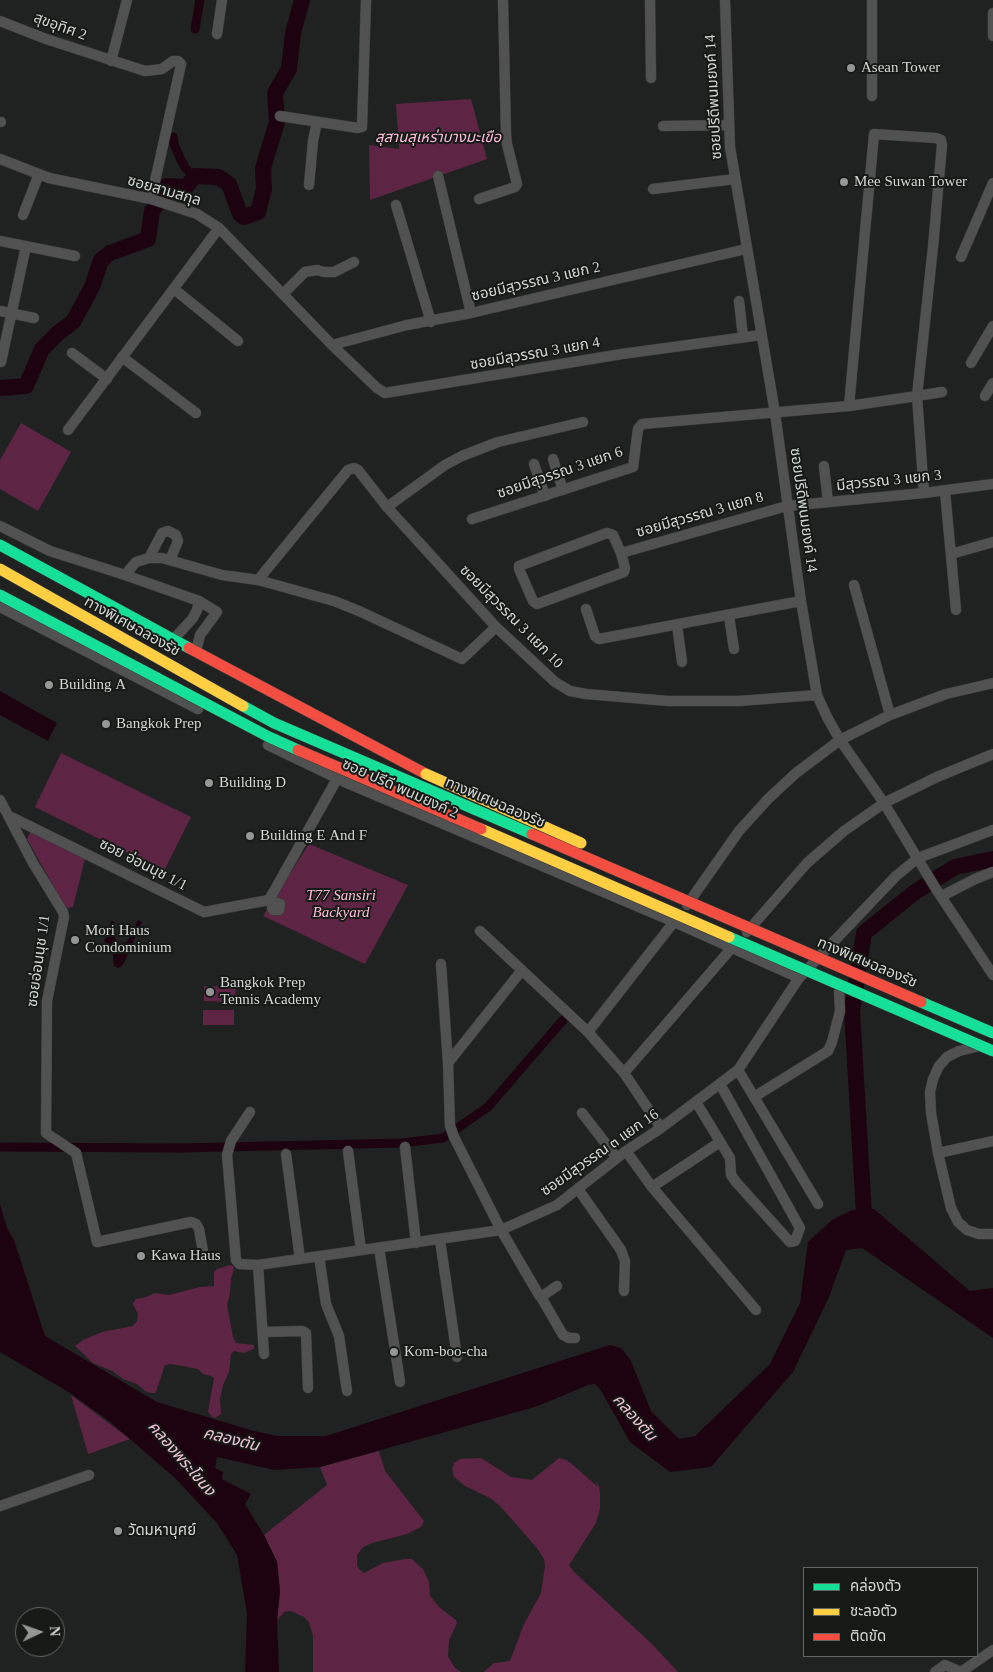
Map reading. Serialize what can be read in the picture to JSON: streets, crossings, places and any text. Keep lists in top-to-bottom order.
{
  "streets": {
    "highway": ["ทางพิเศษฉลองรัช"],
    "street": [
      "สุขอุทิศ 2",
      "ซอยปรีดีพนมยงค์ 14",
      "ซอยสามสกุล",
      "ซอยมีสุวรรณ 3 แยก 2",
      "ซอยมีสุวรรณ 3 แยก 4",
      "ซอยมีสุวรรณ 3 แยก 6",
      "มีสุวรรณ 3 แยก 3",
      "ซอยมีสุวรรณ 3 แยก 8",
      "ซอยมีสุวรรณ 3 แยก 10",
      "ซอย ปรีดี พนมยงค์ 2",
      "ซอย อ่อนนุช 1/1",
      "ซอยอ่อนนุช 1/1",
      "ซอยมีสุวรรณ ๓ แยก 16"
    ]
  },
  "crossings": [
    ["สุขอุทิศ 2", "ซอยสามสกุล"],
    ["ซอยปรีดีพนมยงค์ 14", "ซอยมีสุวรรณ 3 แยก 2"],
    ["ซอยปรีดีพนมยงค์ 14", "ซอยมีสุวรรณ 3 แยก 4"],
    ["ซอยปรีดีพนมยงค์ 14", "ซอยมีสุวรรณ 3 แยก 6"],
    ["ซอยปรีดีพนมยงค์ 14", "มีสุวรรณ 3 แยก 3"],
    ["ซอยปรีดีพนมยงค์ 14", "ซอยมีสุวรรณ 3 แยก 8"],
    ["ซอยปรีดีพนมยงค์ 14", "ซอยมีสุวรรณ 3 แยก 10"],
    ["ซอยปรีดีพนมยงค์ 14", "ซอยมีสุวรรณ ๓ แยก 16"],
    ["ซอยสามสกุล", "ซอยมีสุวรรณ 3 แยก 2"],
    ["ซอยสามสกุล", "ซอยมีสุวรรณ 3 แยก 4"],
    ["ซอยมีสุวรรณ 3 แยก 2", "ซอยมีสุวรรณ 3 แยก 4"],
    ["มีสุวรรณ 3 แยก 3", "ซอยมีสุวรรณ 3 แยก 8"],
    ["ซอย ปรีดี พนมยงค์ 2", "ซอย อ่อนนุช 1/1"],
    ["ซอย ปรีดี พนมยงค์ 2", "ซอยมีสุวรรณ ๓ แยก 16"],
    ["ซอย อ่อนนุช 1/1", "ซอยอ่อนนุช 1/1"]
  ],
  "water": ["คลองตัน", "คลองพระโขนง"],
  "parks": ["สุสานสุเหร่าบางมะเขือ", "T77 Sansiri Backyard"],
  "places": [
    "Asean Tower",
    "Mee Suwan Tower",
    "Building A",
    "Bangkok Prep",
    "Building D",
    "Building E And F",
    "Mori Haus Condominium",
    "Bangkok Prep Tennis Academy",
    "Kawa Haus",
    "Kom-boo-cha",
    "วัดมหาบุศย์"
  ],
  "legend": ["คล่องตัว", "ชะลอตัว", "ติดขัด"],
  "north": "right"
}
